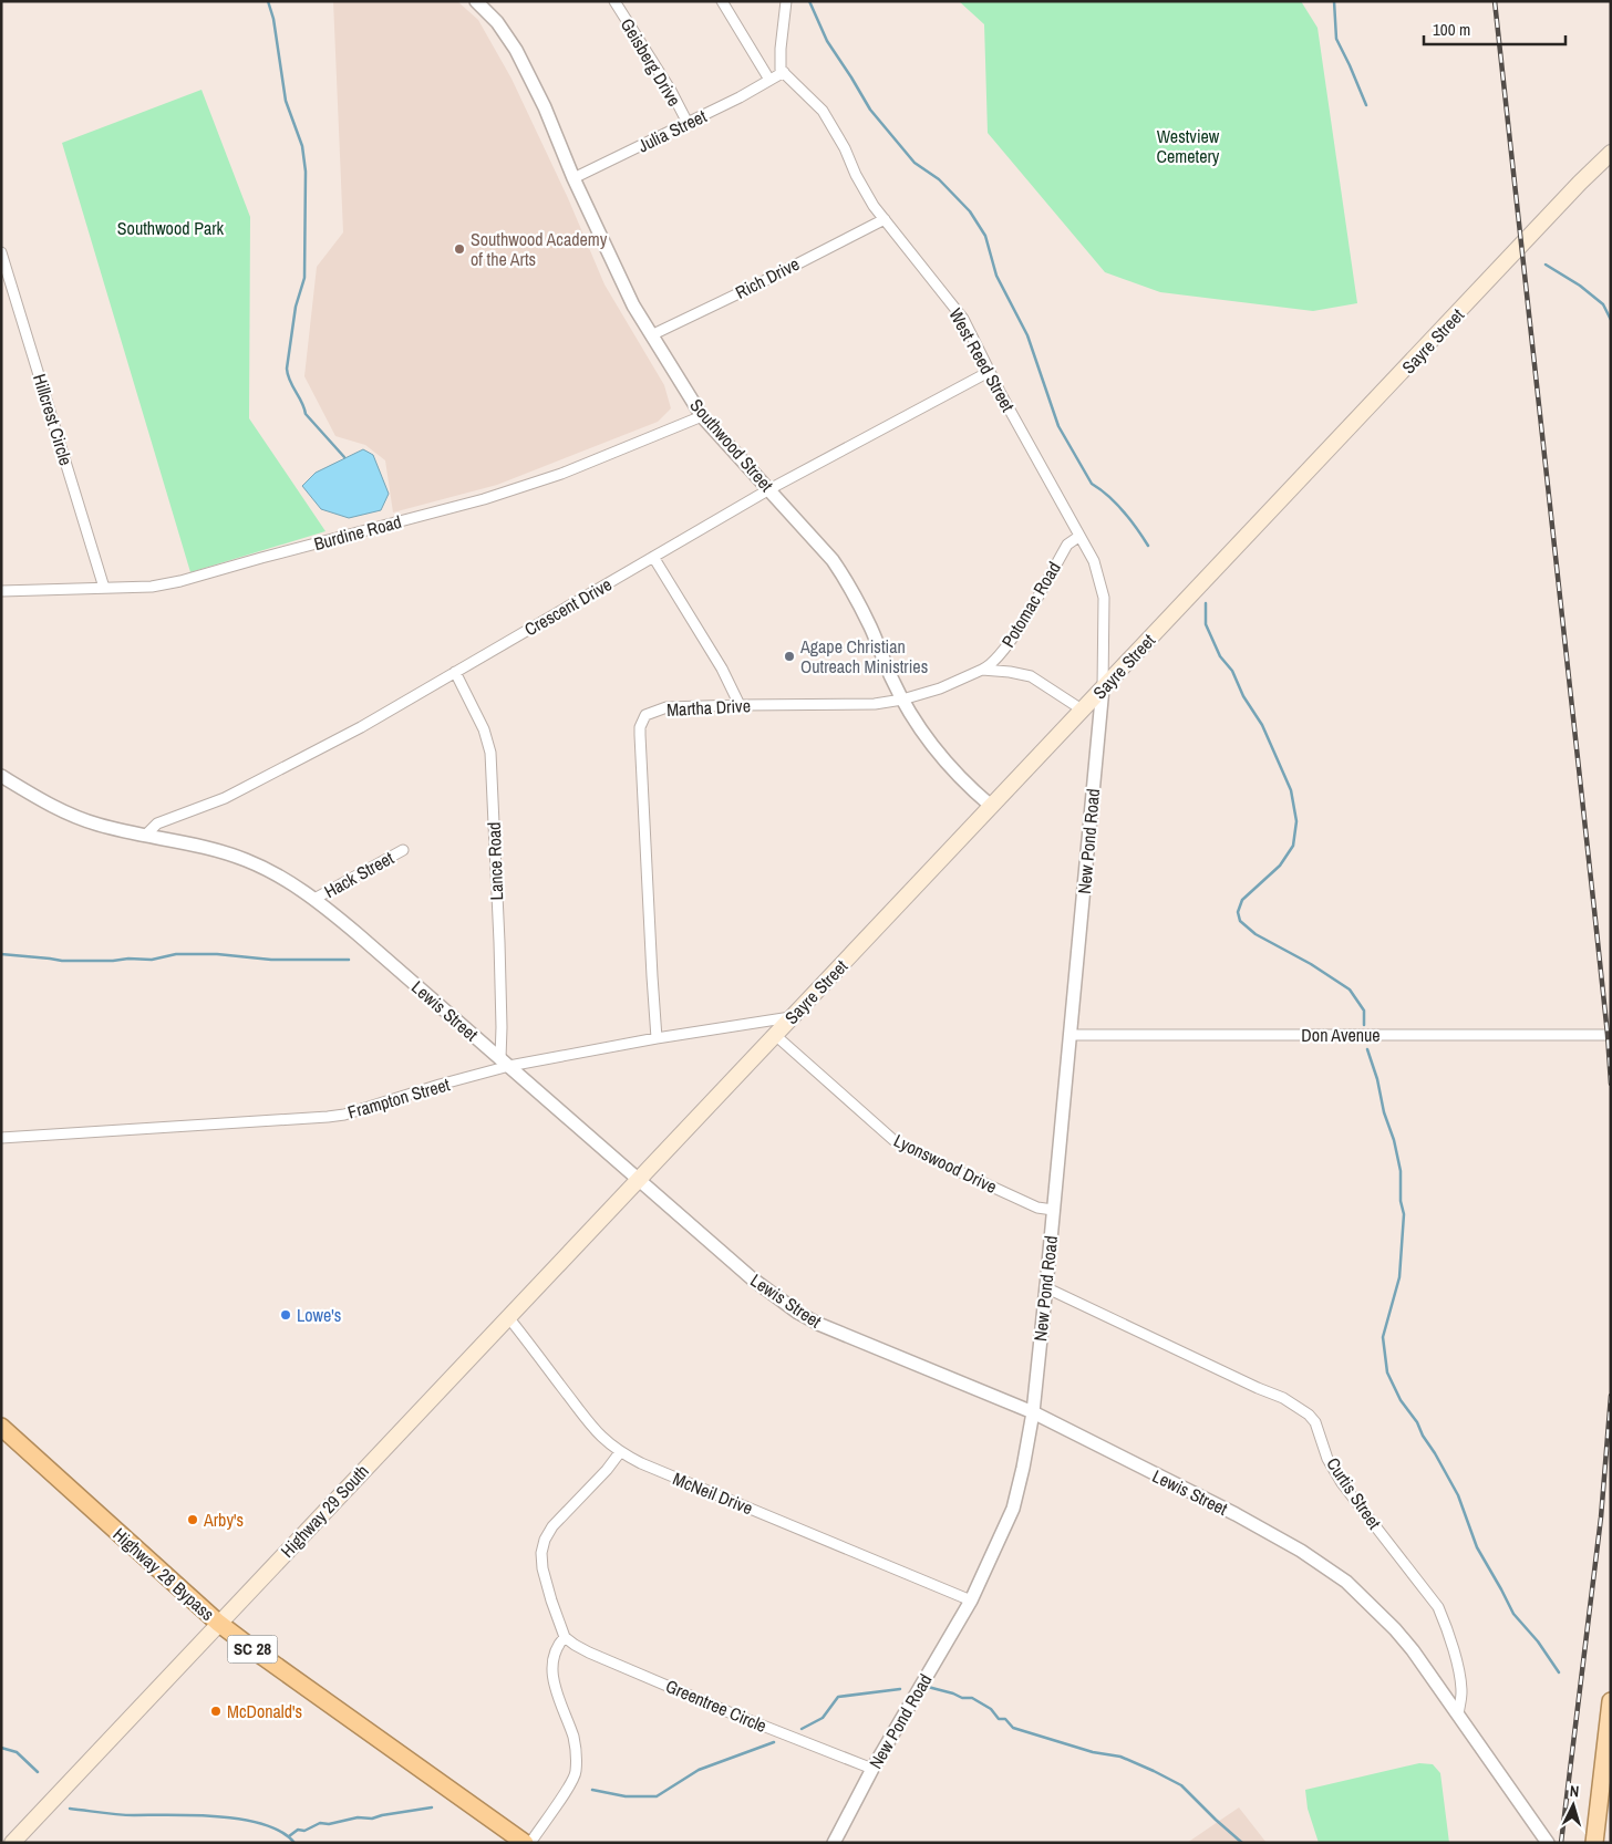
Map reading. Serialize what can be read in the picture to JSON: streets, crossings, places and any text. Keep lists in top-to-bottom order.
{
  "streets": {
    "highway": ["Highway 28 Bypass", "SC 28"],
    "main road": ["Sayre Street", "Highway 29 South"],
    "street": [
      "Geisberg Drive",
      "Julia Street",
      "Rich Drive",
      "West Reed Street",
      "Hillcrest Circle",
      "Southwood Street",
      "Burdine Road",
      "Potomac Road",
      "Crescent Drive",
      "Martha Drive",
      "New Pond Road",
      "Lance Road",
      "Hack Street",
      "Lewis Street",
      "Don Avenue",
      "Frampton Street",
      "Lyonswood Drive",
      "McNeil Drive",
      "Curtis Street",
      "Greentree Circle"
    ]
  },
  "crossings": [
    ["Geisberg Drive", "Julia Street"],
    ["Julia Street", "West Reed Street"],
    ["Julia Street", "Southwood Street"],
    ["Rich Drive", "West Reed Street"],
    ["Rich Drive", "Southwood Street"],
    ["Sayre Street", "West Reed Street"],
    ["Sayre Street", "Southwood Street"],
    ["Sayre Street", "Martha Drive"],
    ["Sayre Street", "New Pond Road"],
    ["Sayre Street", "Lewis Street"],
    ["Sayre Street", "Frampton Street"],
    ["Sayre Street", "Lyonswood Drive"],
    ["Sayre Street", "Highway 29 South"],
    ["West Reed Street", "Potomac Road"],
    ["West Reed Street", "Crescent Drive"],
    ["West Reed Street", "New Pond Road"],
    ["Hillcrest Circle", "Burdine Road"],
    ["Southwood Street", "Burdine Road"],
    ["Southwood Street", "Crescent Drive"],
    ["Southwood Street", "Martha Drive"],
    ["Potomac Road", "Martha Drive"],
    ["Crescent Drive", "Lance Road"],
    ["Crescent Drive", "Lewis Street"],
    ["Martha Drive", "Frampton Street"],
    ["New Pond Road", "Lewis Street"],
    ["New Pond Road", "Don Avenue"],
    ["New Pond Road", "Lyonswood Drive"],
    ["New Pond Road", "McNeil Drive"],
    ["New Pond Road", "Curtis Street"],
    ["New Pond Road", "Greentree Circle"],
    ["Lance Road", "Lewis Street"],
    ["Lance Road", "Frampton Street"],
    ["Hack Street", "Lewis Street"],
    ["Lewis Street", "Frampton Street"],
    ["Lewis Street", "Curtis Street"],
    ["Lewis Street", "Highway 29 South"],
    ["McNeil Drive", "Highway 29 South"],
    ["Highway 29 South", "Highway 28 Bypass"]
  ],
  "parks": ["Westview Cemetery", "Southwood Park"],
  "places": [
    "Southwood Academy of the Arts",
    "Agape Christian Outreach Ministries",
    "Lowe's",
    "Arby's",
    "McDonald's"
  ],
  "scale_bar": "100 m",
  "north": "top"
}
